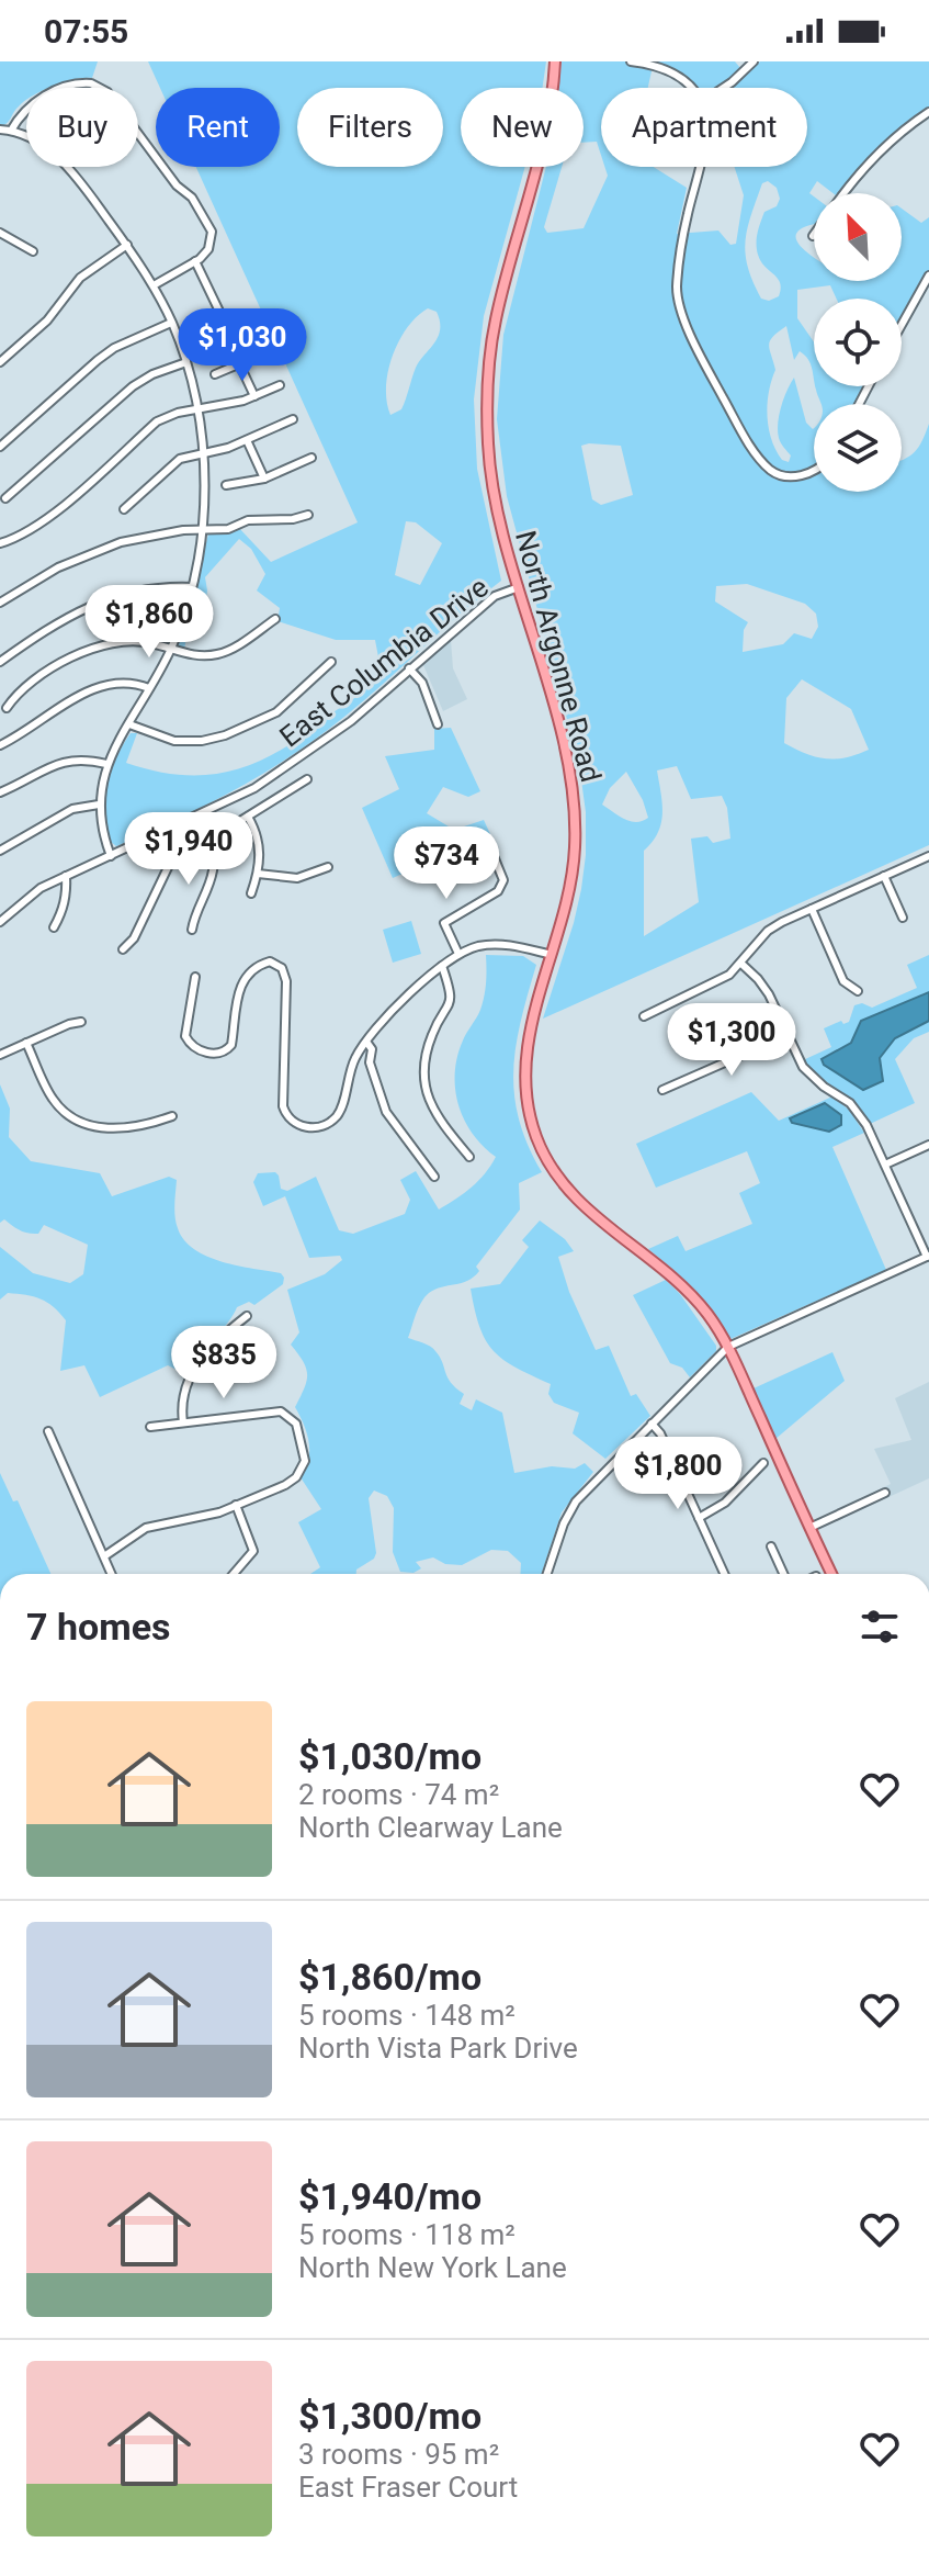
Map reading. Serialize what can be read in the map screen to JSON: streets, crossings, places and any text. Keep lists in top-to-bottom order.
{
  "streets": {
    "main road": ["North Argonne Road"],
    "street": ["East Columbia Drive"]
  },
  "crossings": [
    ["North Argonne Road", "East Columbia Drive"]
  ],
  "north": "top left",
  "page": {
    "status": "07:55",
    "chip": [
      "Buy",
      "Rent",
      "Filters",
      "New",
      "Apartment"
    ],
    "price": [
      "$1,030",
      "$1,860",
      "$1,940",
      "$734",
      "$1,300",
      "$835",
      "$1,800"
    ],
    "heading": "7 homes",
    "list": [
      {
        "name": "$1,030/mo",
        "note": "2 rooms · 74 m² · North Clearway Lane"
      },
      {
        "name": "$1,860/mo",
        "note": "5 rooms · 148 m² · North Vista Park Drive"
      },
      {
        "name": "$1,940/mo",
        "note": "5 rooms · 118 m² · North New York Lane"
      },
      {
        "name": "$1,300/mo",
        "note": "3 rooms · 95 m² · East Fraser Court"
      }
    ]
  }
}
